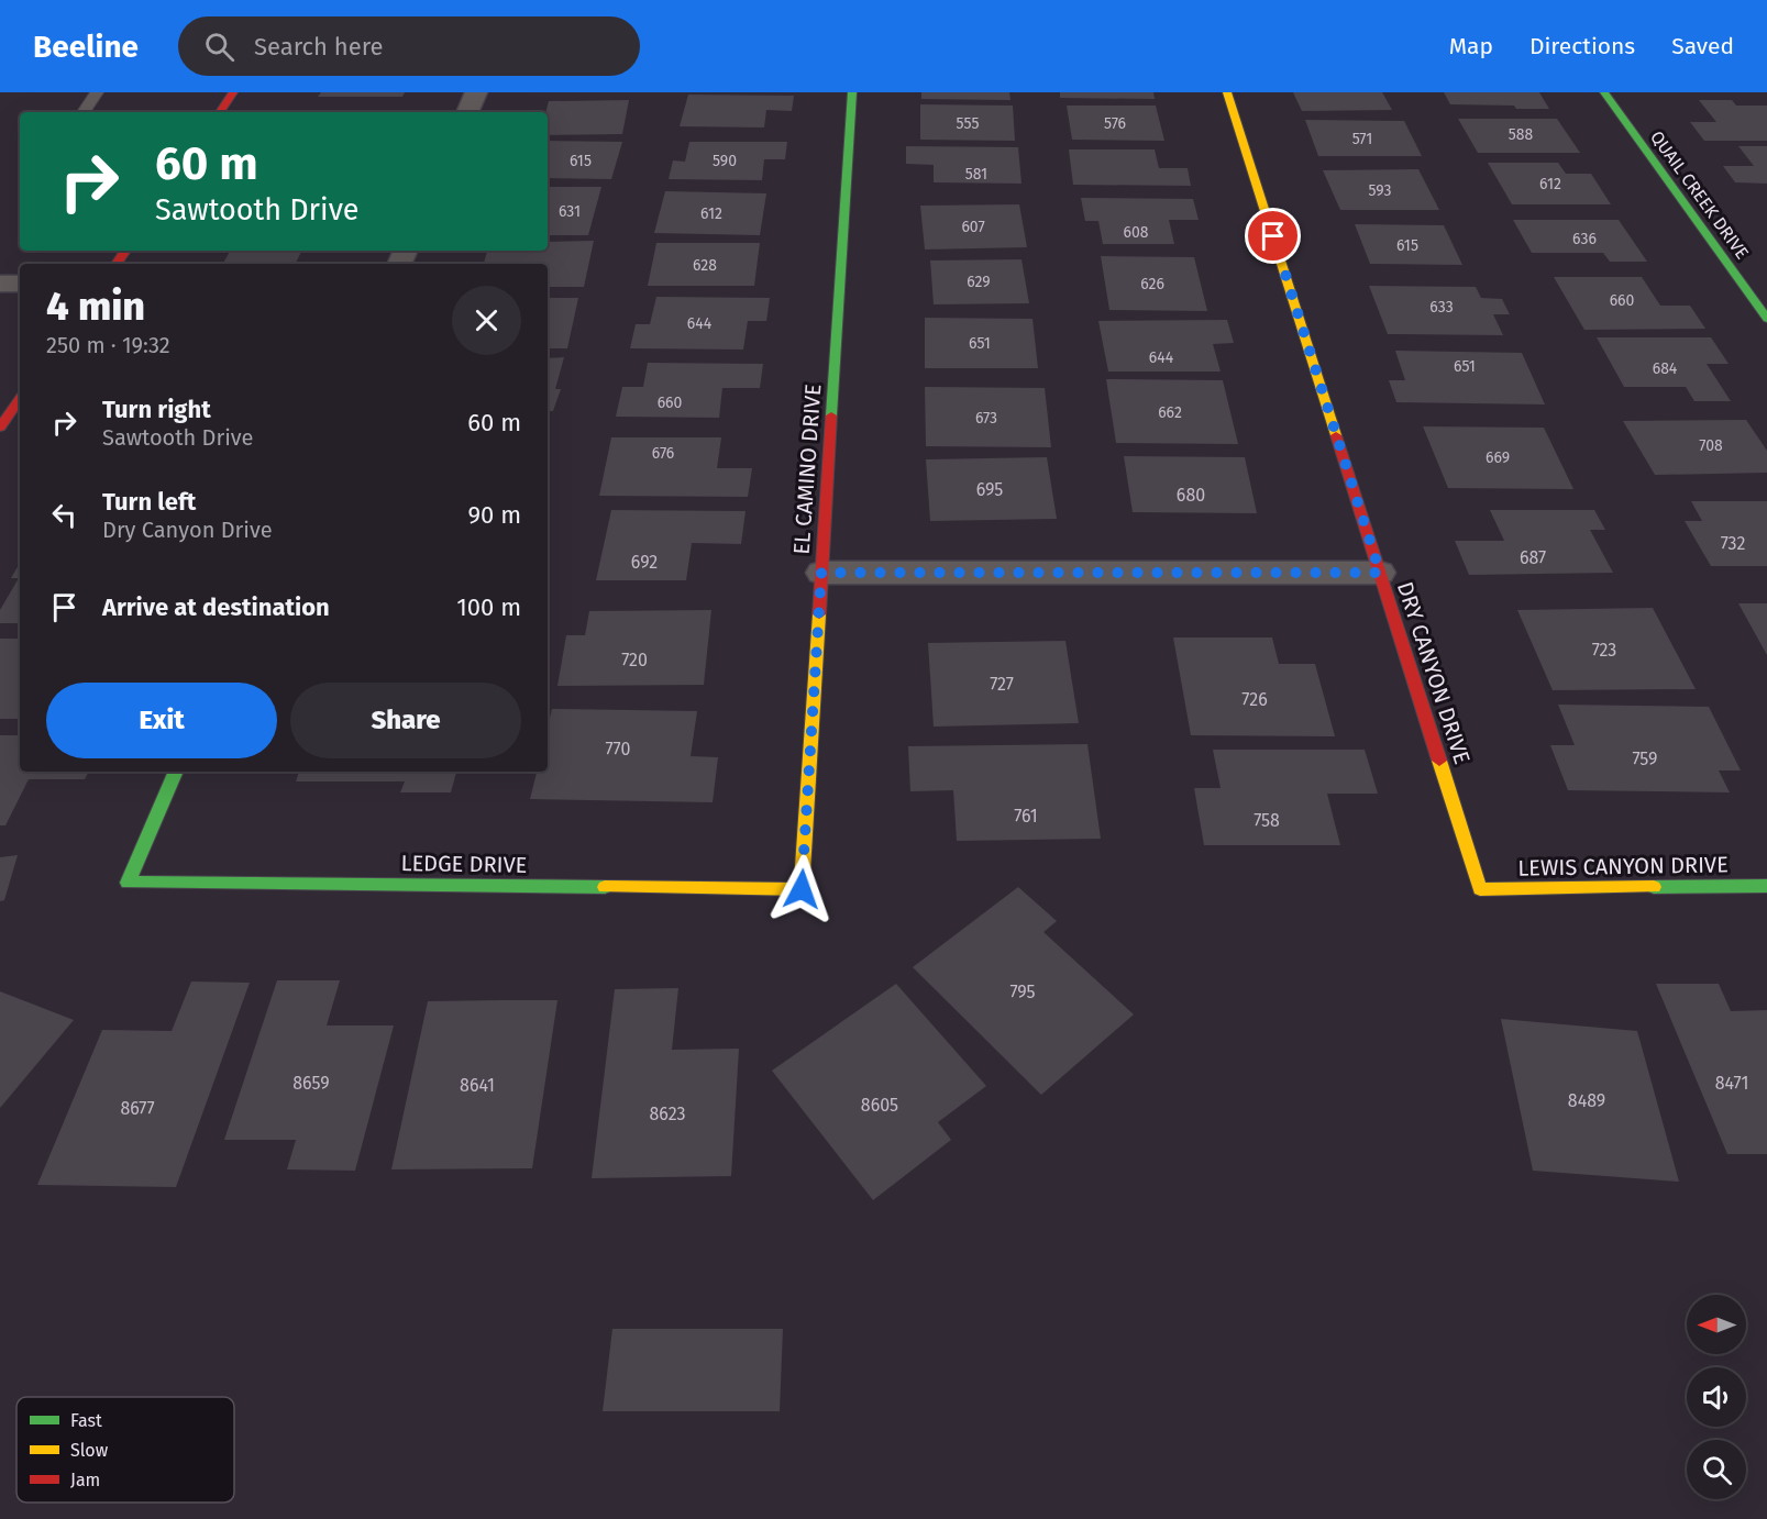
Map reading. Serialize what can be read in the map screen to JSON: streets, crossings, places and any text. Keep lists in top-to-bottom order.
{
  "streets": {
    "street": [
      "QUAIL CREEK DRIVE",
      "EL CAMINO DRIVE",
      "DRY CANYON DRIVE",
      "LEDGE DRIVE",
      "LEWIS CANYON DRIVE"
    ]
  },
  "crossings": [
    ["EL CAMINO DRIVE", "LEDGE DRIVE"],
    ["DRY CANYON DRIVE", "LEWIS CANYON DRIVE"]
  ],
  "house_numbers": [
    "555",
    "576",
    "588",
    "571",
    "615",
    "590",
    "581",
    "612",
    "593",
    "631",
    "612",
    "607",
    "608",
    "636",
    "615",
    "628",
    "629",
    "626",
    "660",
    "633",
    "644",
    "651",
    "644",
    "651",
    "684",
    "660",
    "662",
    "673",
    "708",
    "676",
    "669",
    "695",
    "680",
    "732",
    "687",
    "692",
    "723",
    "720",
    "727",
    "726",
    "770",
    "759",
    "761",
    "758",
    "795",
    "8659",
    "8471",
    "8641",
    "8489",
    "8605",
    "8677",
    "8623"
  ],
  "legend": ["Fast", "Slow", "Jam"],
  "north": "left",
  "page": {
    "header": "Beeline",
    "search": "Search here",
    "nav": ["Map", "Directions", "Saved"],
    "turn": ["60 m", "Sawtooth Drive"],
    "heading": ["4 min", "250 m · 19:32"],
    "list": [
      {
        "name": "Turn right",
        "note": "Sawtooth Drive",
        "value": "60 m"
      },
      {
        "name": "Turn left",
        "note": "Dry Canyon Drive",
        "value": "90 m"
      },
      {
        "name": "Arrive at destination",
        "value": "100 m"
      }
    ],
    "buttons": ["Exit", "Share"]
  }
}
